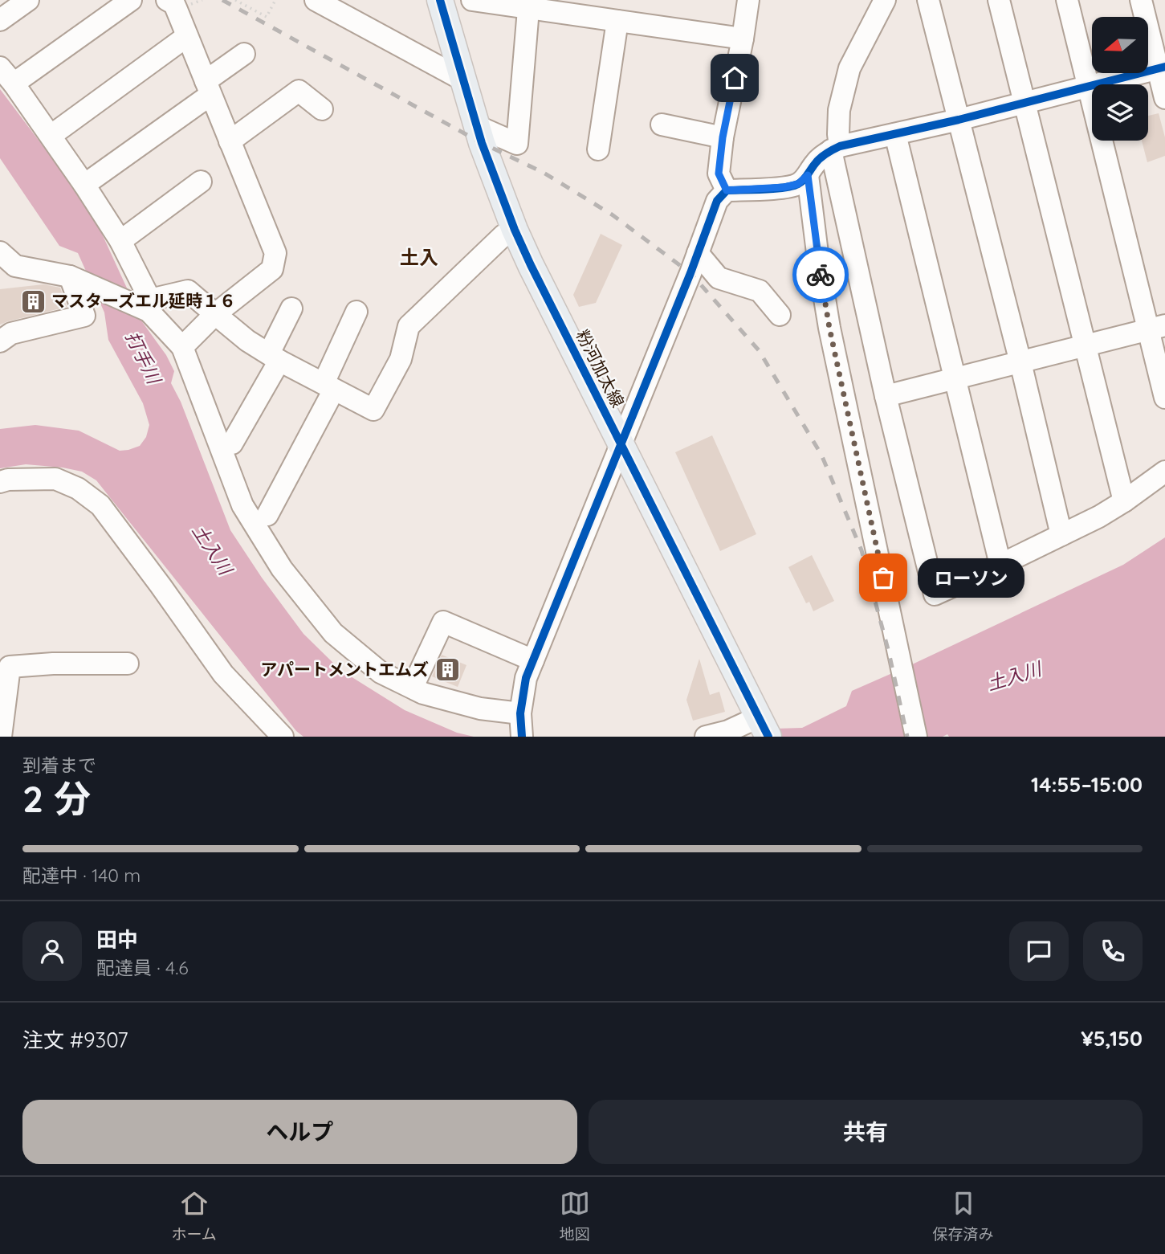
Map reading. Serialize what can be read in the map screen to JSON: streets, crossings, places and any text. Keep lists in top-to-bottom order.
{
  "streets": {
    "main road": ["粉河加太線"]
  },
  "districts": ["土入"],
  "water": ["打手川", "土入川"],
  "places": {
    "building": ["マスターズエル延時１６", "アパートメントエムズ"],
    "other": ["ローソン"]
  },
  "north": "left",
  "page": {
    "bubble": "ローソン",
    "heading": ["2 分", "到着まで", "14:55–15:00"],
    "panel": [
      "田中",
      "配達員 · 4.6",
      "注文 #9307",
      "¥5,150"
    ],
    "bar": "配達中 · 140 m",
    "buttons": ["ヘルプ", "共有"],
    "tabs": ["ホーム", "地図", "保存済み"]
  }
}
